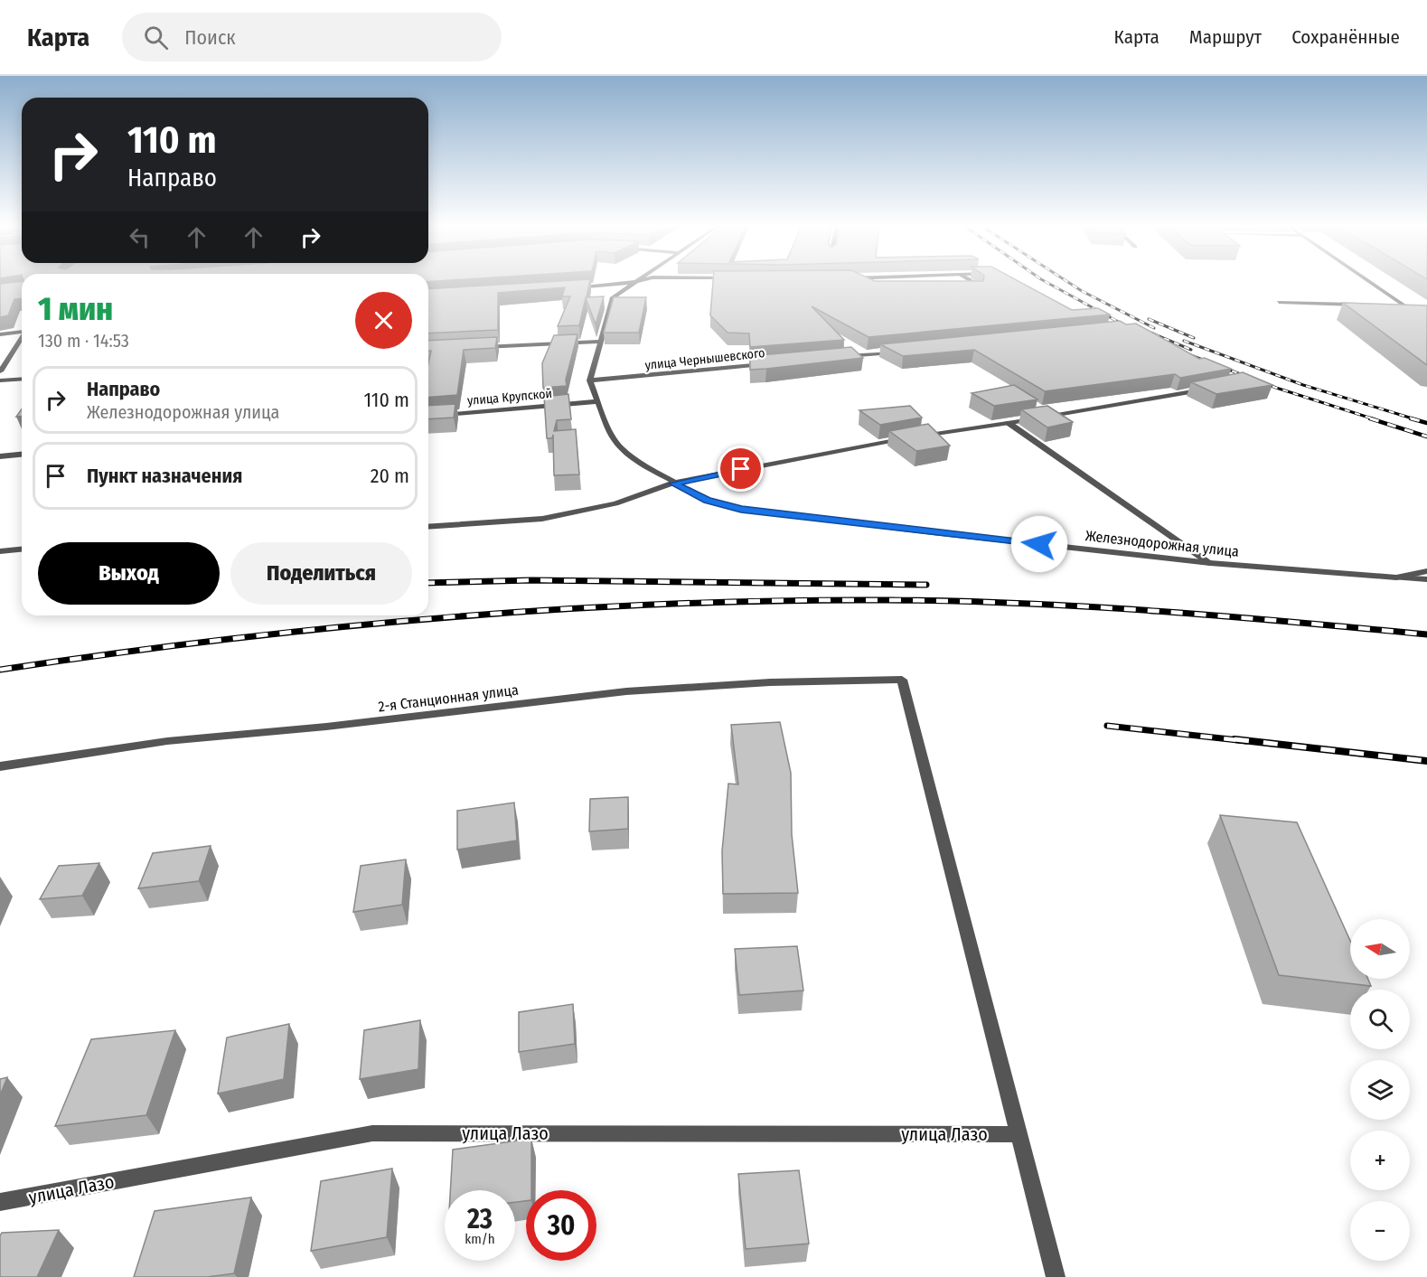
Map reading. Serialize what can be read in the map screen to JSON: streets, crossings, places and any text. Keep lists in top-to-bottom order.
{
  "streets": {
    "street": [
      "улица Чернышевского",
      "улица Крупской",
      "Железнодорожная улица",
      "2-я Станционная улица",
      "улица Лазо"
    ]
  },
  "crossings": [
    ["улица Чернышевского", "Железнодорожная улица"],
    ["улица Крупской", "Железнодорожная улица"],
    ["2-я Станционная улица", "улица Лазо"]
  ],
  "north": "left",
  "page": {
    "header": "Карта",
    "search": "Поиск",
    "nav": ["Карта", "Маршрут", "Сохранённые"],
    "turn": ["110 m", "Направо"],
    "heading": ["1 мин", "130 m · 14:53"],
    "list": [
      {
        "name": "Направо",
        "note": "Железнодорожная улица",
        "value": "110 m"
      },
      {
        "name": "Пункт назначения",
        "value": "20 m"
      }
    ],
    "buttons": ["Выход", "Поделиться"],
    "map_buttons": ["+", "−"],
    "speed": "23 km/h",
    "limit": "30"
  }
}
